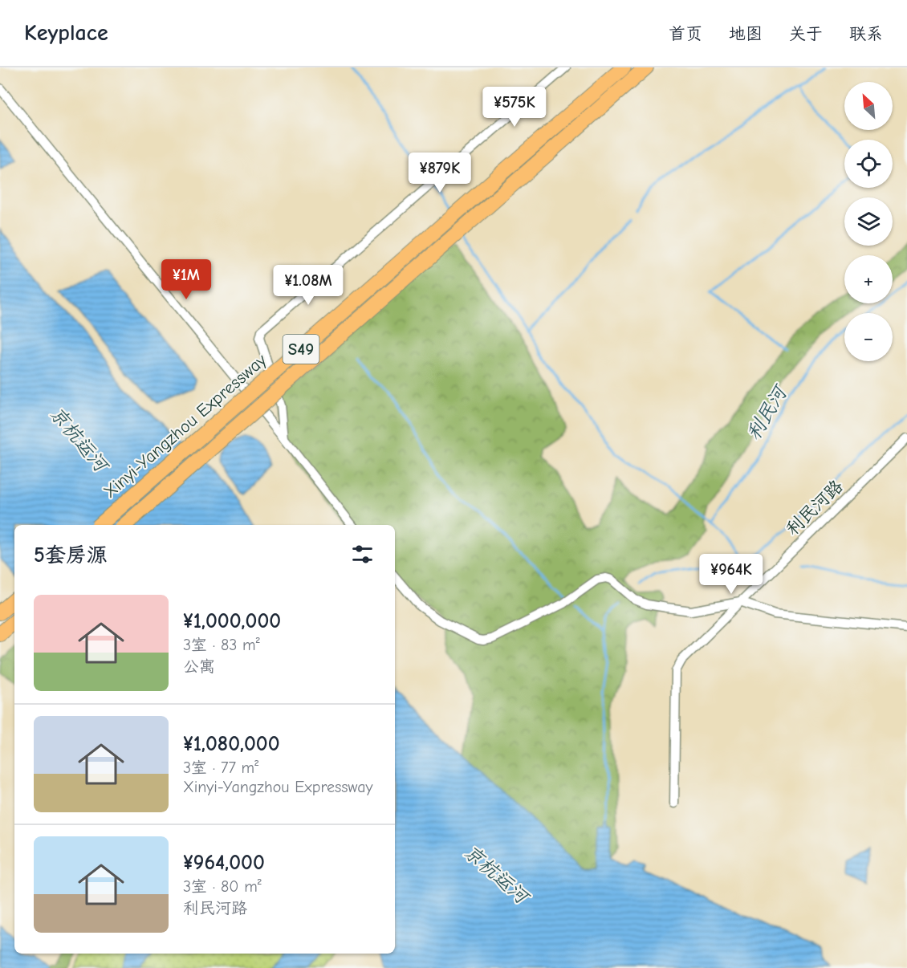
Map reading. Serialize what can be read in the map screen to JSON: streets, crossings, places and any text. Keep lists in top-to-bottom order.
{
  "streets": {
    "highway": ["S49", "Xinyi-Yangzhou Expressway"],
    "street": ["利民河路"]
  },
  "water": ["利民河", "京杭运河"],
  "north": "top left",
  "page": {
    "header": "Keyplace",
    "nav": [
      "首页",
      "地图",
      "关于",
      "联系"
    ],
    "map_buttons": ["+", "−"],
    "price": [
      "¥575K",
      "¥879K",
      "¥1M",
      "¥1.08M",
      "¥964K"
    ],
    "heading": "5套房源",
    "list": [
      {
        "name": "¥1,000,000",
        "note": "3室 · 83 m² · 公寓"
      },
      {
        "name": "¥1,080,000",
        "note": "3室 · 77 m² · Xinyi-Yangzhou Expressway"
      },
      {
        "name": "¥964,000",
        "note": "3室 · 80 m² · 利民河路"
      }
    ]
  }
}
